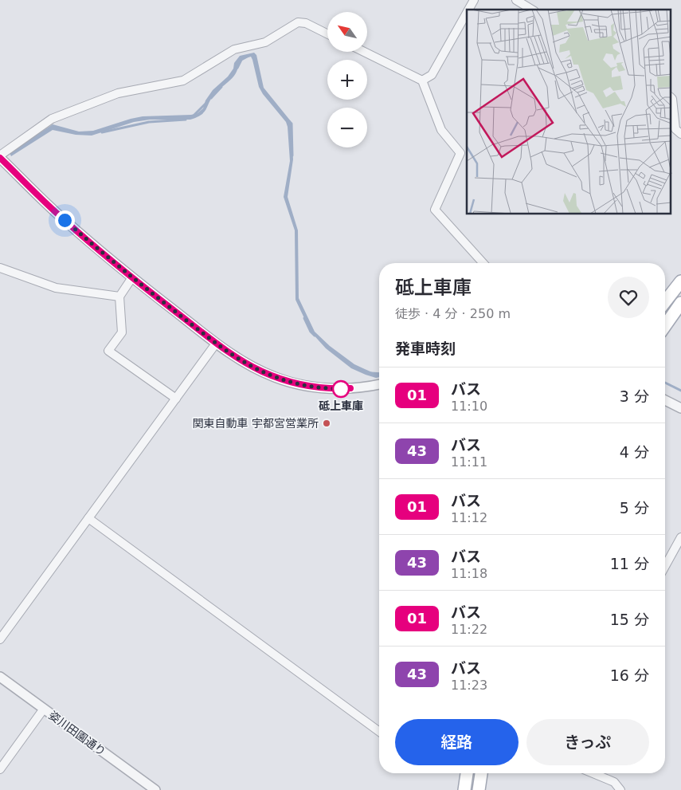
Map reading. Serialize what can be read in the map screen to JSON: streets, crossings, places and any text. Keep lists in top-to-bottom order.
{
  "streets": {
    "street": ["姿川田園通り"]
  },
  "places": ["砥上車庫", "関東自動車 宇都宮営業所"],
  "lines": ["bus line 01"],
  "north": "top left",
  "page": {
    "map_buttons": ["+", "−"],
    "heading": [
      ["砥上車庫", "徒歩 · 4 分 · 250 m"],
      "発車時刻"
    ],
    "list": [
      {
        "mark": "01",
        "name": "バス",
        "note": "11:10",
        "value": "3 分"
      },
      {
        "mark": "43",
        "name": "バス",
        "note": "11:11",
        "value": "4 分"
      },
      {
        "mark": "01",
        "name": "バス",
        "note": "11:12",
        "value": "5 分"
      },
      {
        "mark": "43",
        "name": "バス",
        "note": "11:18",
        "value": "11 分"
      },
      {
        "mark": "01",
        "name": "バス",
        "note": "11:22",
        "value": "15 分"
      },
      {
        "mark": "43",
        "name": "バス",
        "note": "11:23",
        "value": "16 分"
      }
    ],
    "buttons": ["経路", "きっぷ"]
  }
}
